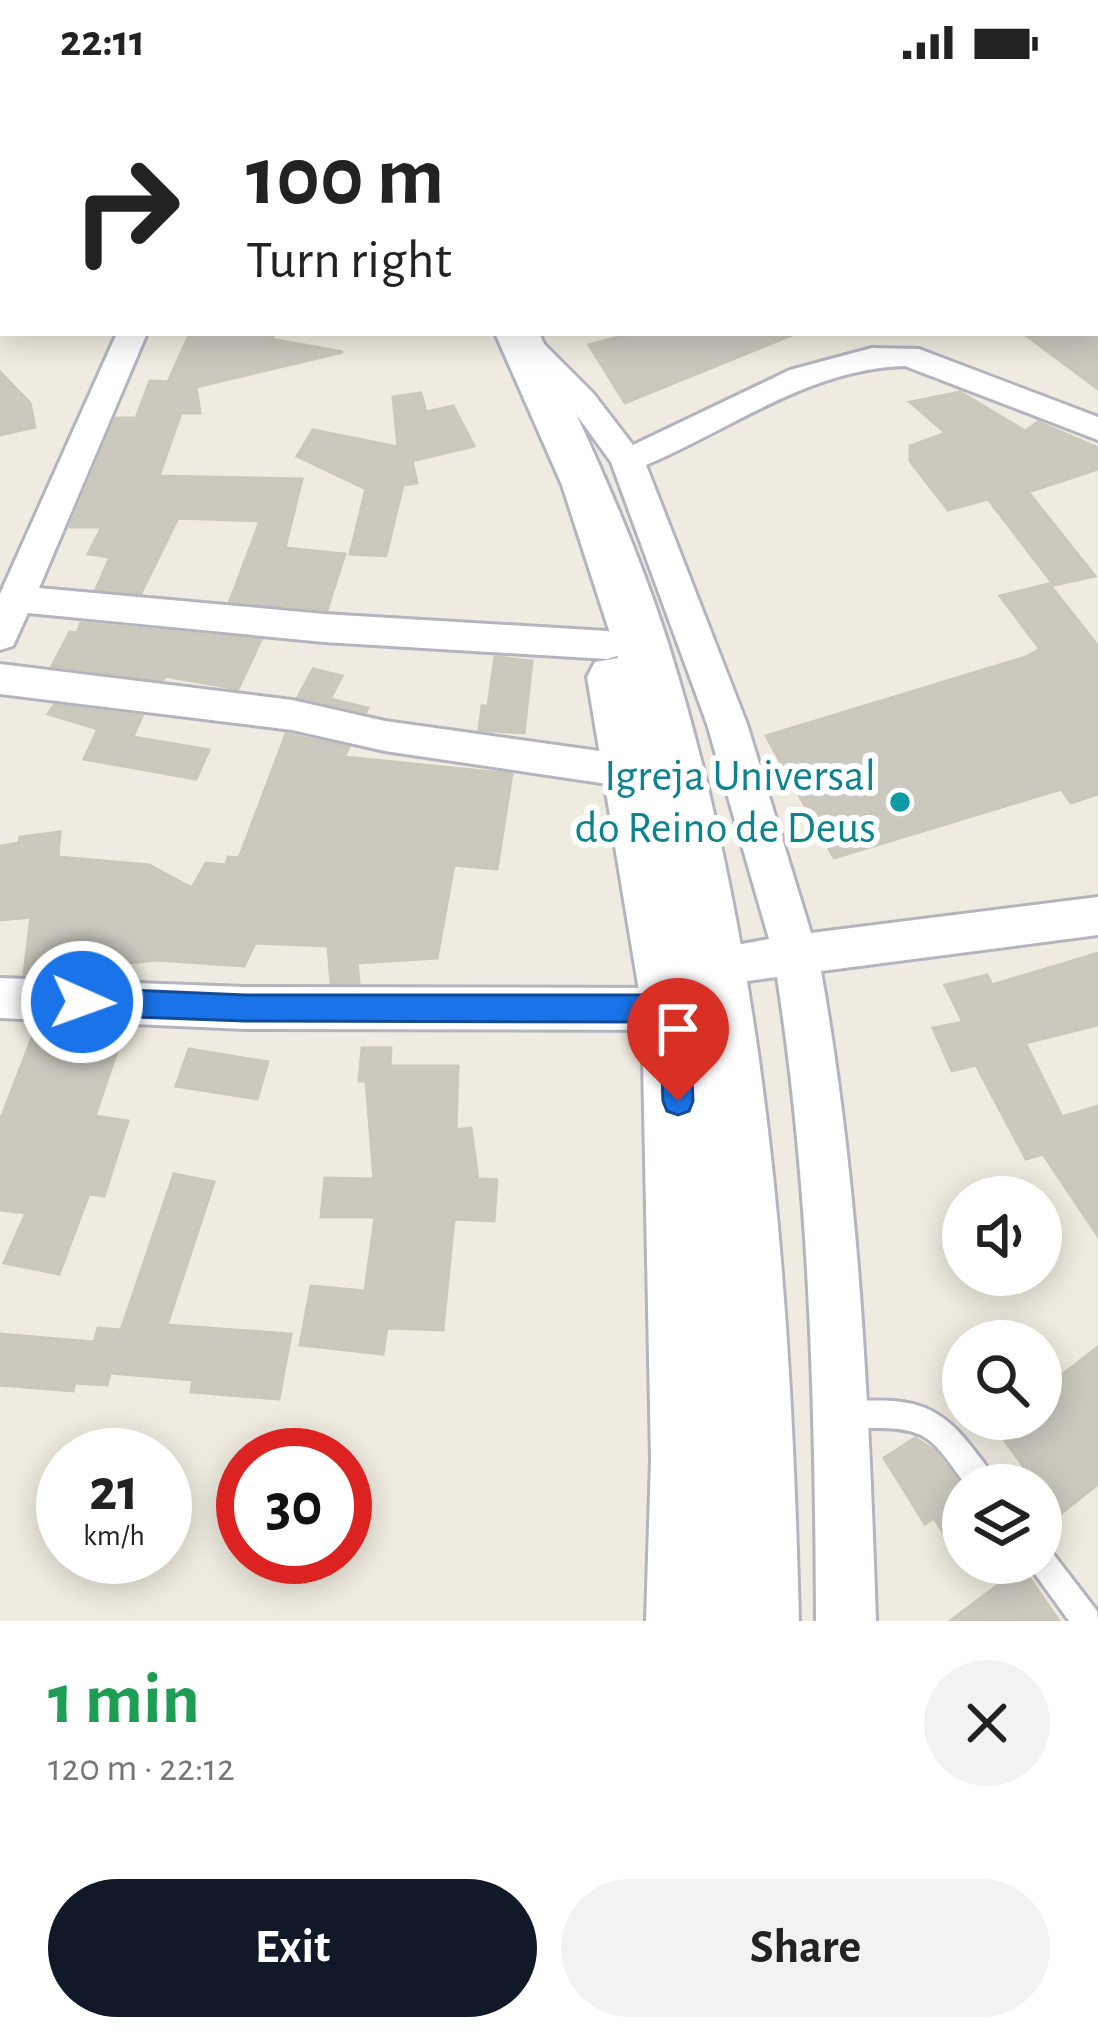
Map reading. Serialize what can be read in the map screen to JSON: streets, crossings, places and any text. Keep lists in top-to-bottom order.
{
  "places": ["Igreja Universal do Reino de Deus"],
  "page": {
    "status": "22:11",
    "turn": ["100 m", "Turn right"],
    "speed": "21 km/h",
    "limit": "30",
    "heading": ["1 min", "120 m · 22:12"],
    "buttons": ["Exit", "Share"]
  }
}
